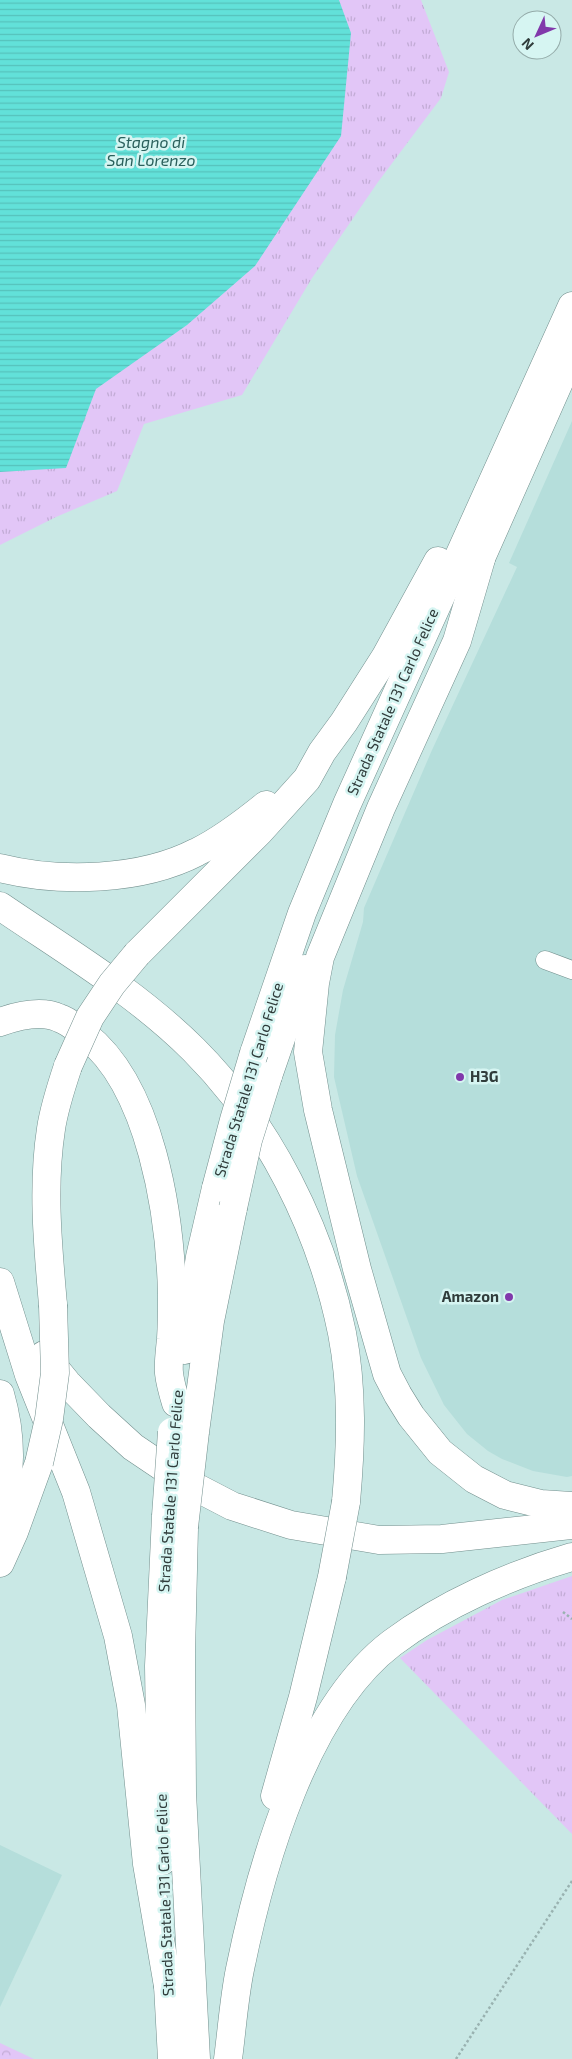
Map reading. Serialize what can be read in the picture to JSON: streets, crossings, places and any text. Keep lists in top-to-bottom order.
{
  "streets": {
    "highway": ["Strada Statale 131 Carlo Felice"]
  },
  "water": ["Stagno di San Lorenzo"],
  "places": ["H3G", "Amazon"],
  "north": "bottom left"
}
